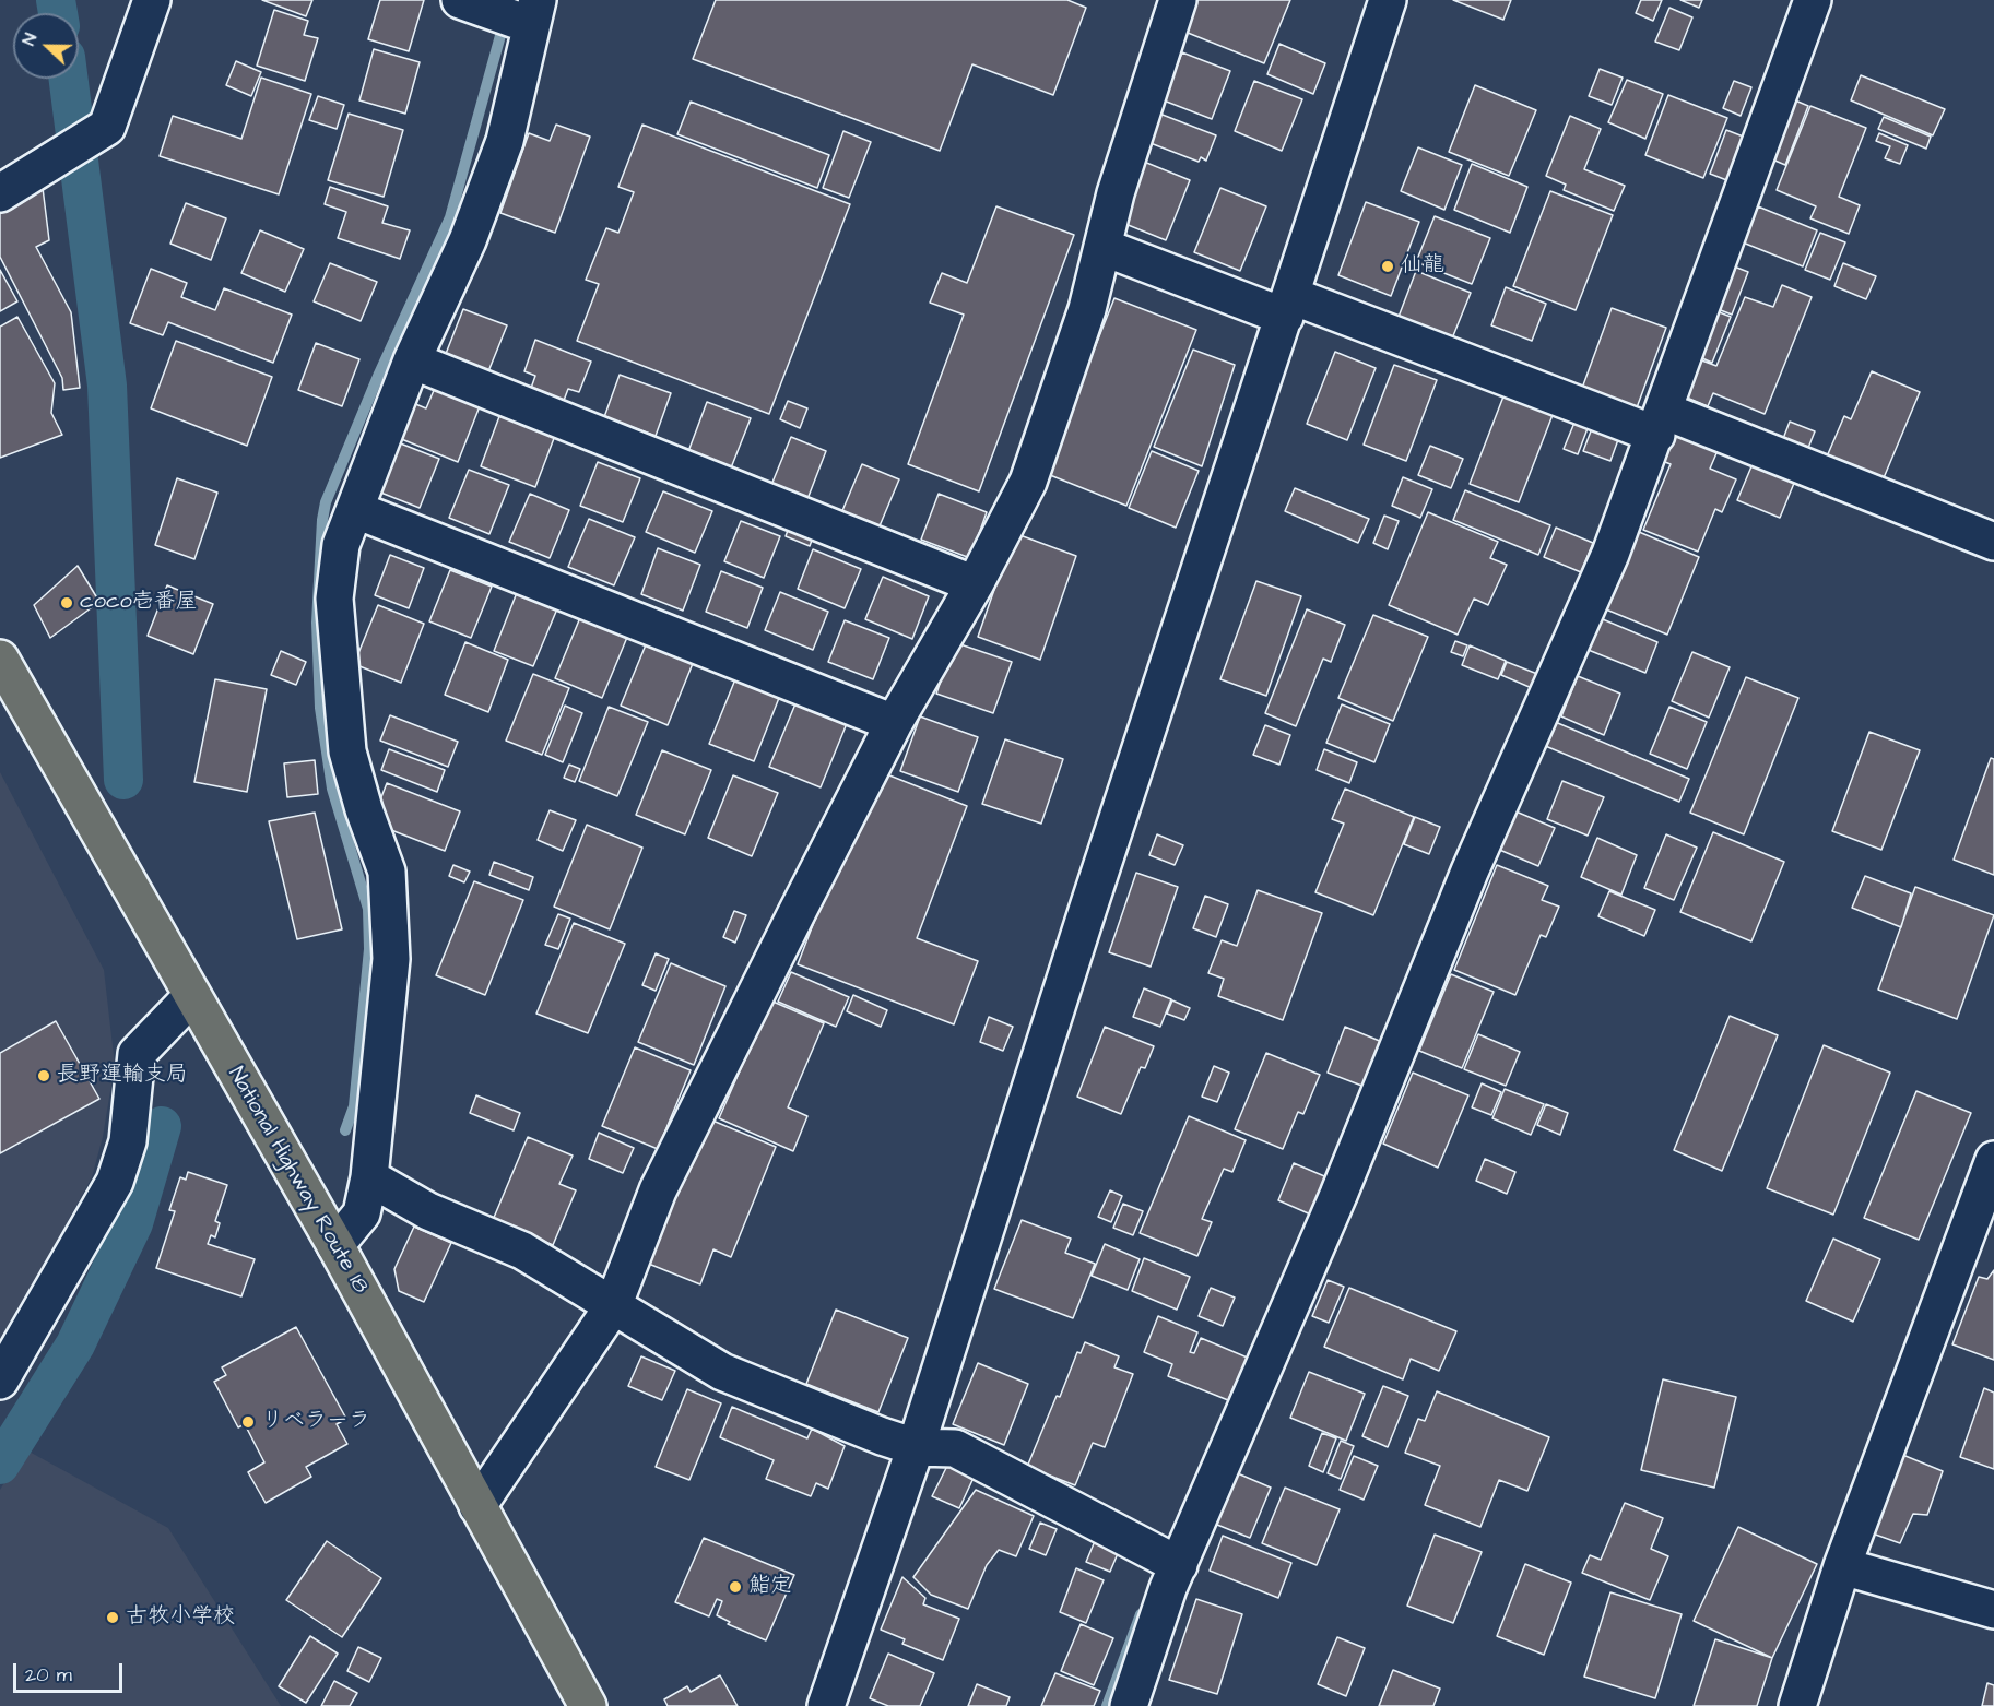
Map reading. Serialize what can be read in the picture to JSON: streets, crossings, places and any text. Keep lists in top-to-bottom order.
{
  "streets": {
    "highway": ["National Highway Route 18"]
  },
  "places": [
    "仙龍",
    "coco壱番屋",
    "長野運輸支局",
    "リベラーラ",
    "鮨定",
    "古牧小学校"
  ],
  "scale_bar": "20 m",
  "north": "left"
}
